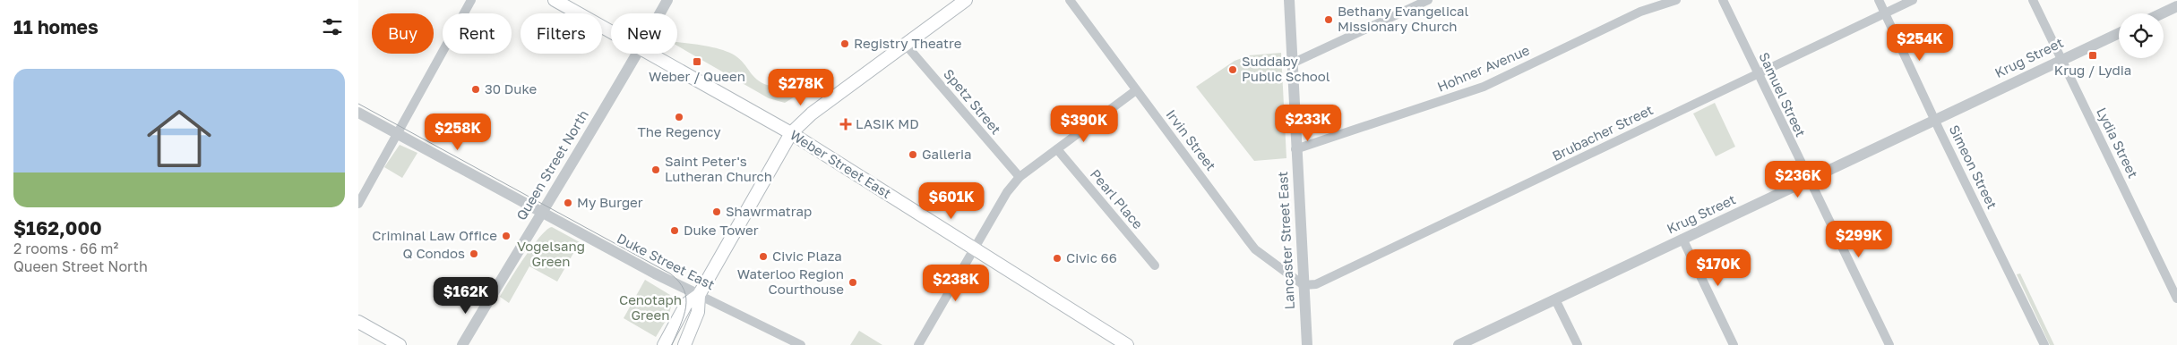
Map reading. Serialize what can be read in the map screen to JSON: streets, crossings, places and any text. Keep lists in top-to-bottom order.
{
  "streets": {
    "main road": ["Weber Street East"],
    "street": [
      "Krug Street",
      "Hohner Avenue",
      "Samuel Street",
      "Spetz Street",
      "Brubacher Street",
      "Irvin Street",
      "Lydia Street",
      "Queen Street North",
      "Simeon Street",
      "Pearl Place",
      "Lancaster Street East",
      "Duke Street East"
    ]
  },
  "crossings": [
    ["Krug Street", "Samuel Street"],
    ["Krug Street", "Lydia Street"],
    ["Krug Street", "Simeon Street"],
    ["Hohner Avenue", "Lancaster Street East"],
    ["Samuel Street", "Brubacher Street"],
    ["Brubacher Street", "Irvin Street"],
    ["Brubacher Street", "Simeon Street"],
    ["Brubacher Street", "Lancaster Street East"],
    ["Irvin Street", "Lancaster Street East"],
    ["Queen Street North", "Duke Street East"]
  ],
  "parks": ["Vogelsang Green", "Cenotaph Green"],
  "places": {
    "other": [
      "Bethany Evangelical Missionary Church",
      "Registry Theatre",
      "Suddaby Public School",
      "30 Duke",
      "The Regency",
      "Galleria",
      "Saint Peter's Lutheran Church",
      "My Burger",
      "Shawrmatrap",
      "Duke Tower",
      "Criminal Law Office",
      "Q Condos",
      "Civic Plaza",
      "Civic 66",
      "Waterloo Region Courthouse"
    ],
    "transit": ["Krug / Lydia", "Weber / Queen"],
    "health": ["LASIK MD"]
  },
  "page": {
    "heading": "11 homes",
    "chip": [
      "Buy",
      "Rent",
      "Filters",
      "New"
    ],
    "price": [
      "$254K",
      "$278K",
      "$233K",
      "$390K",
      "$258K",
      "$236K",
      "$601K",
      "$299K",
      "$170K",
      "$238K",
      "$162K"
    ],
    "list": [
      {
        "name": "$162,000",
        "note": "2 rooms · 66 m² · Queen Street North"
      }
    ]
  }
}
